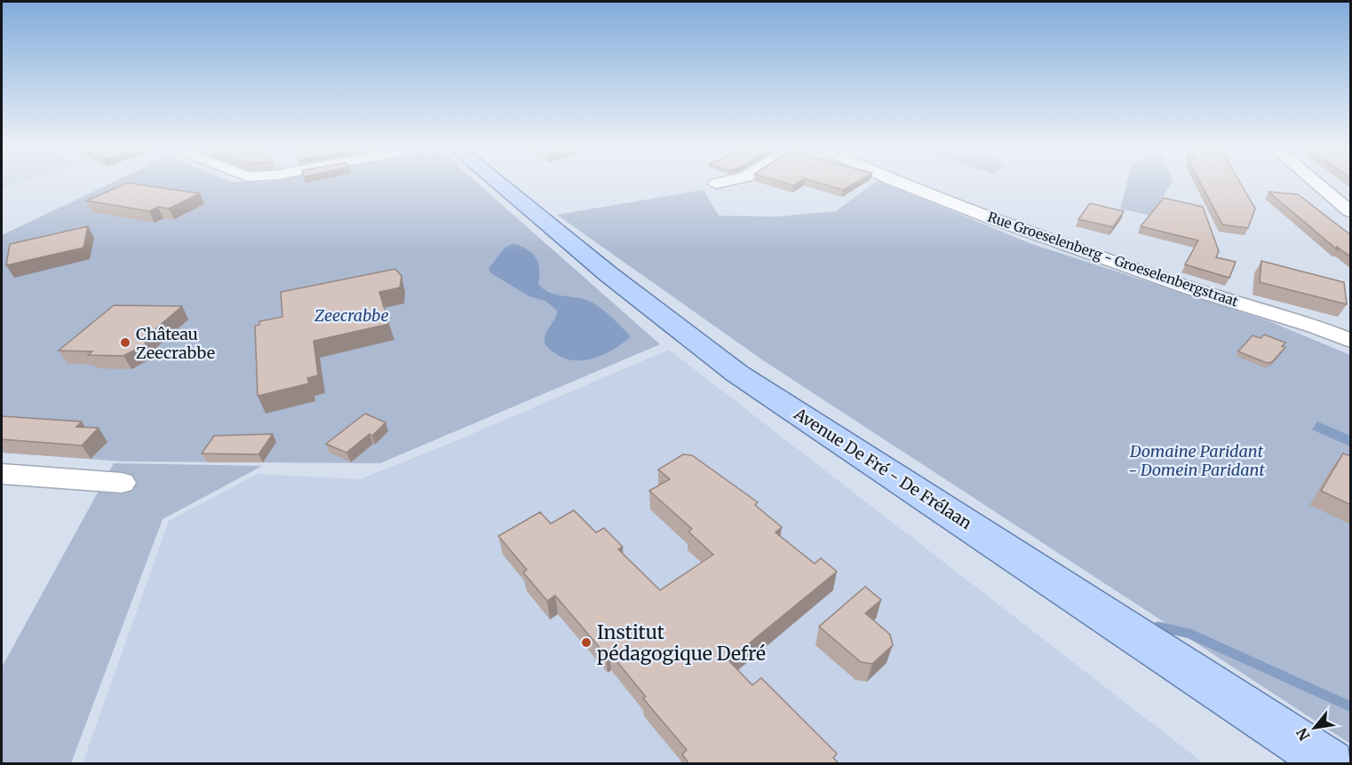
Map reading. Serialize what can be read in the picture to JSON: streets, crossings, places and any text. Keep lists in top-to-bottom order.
{
  "streets": {
    "main road": ["Avenue De Fré - De Frélaan"],
    "street": ["Rue Groeselenberg - Groeselenbergstraat"]
  },
  "parks": ["Zeecrabbe", "Domaine Paridant - Domein Paridant"],
  "places": ["Château Zeecrabbe", "Institut pédagogique Defré"],
  "north": "bottom left"
}
